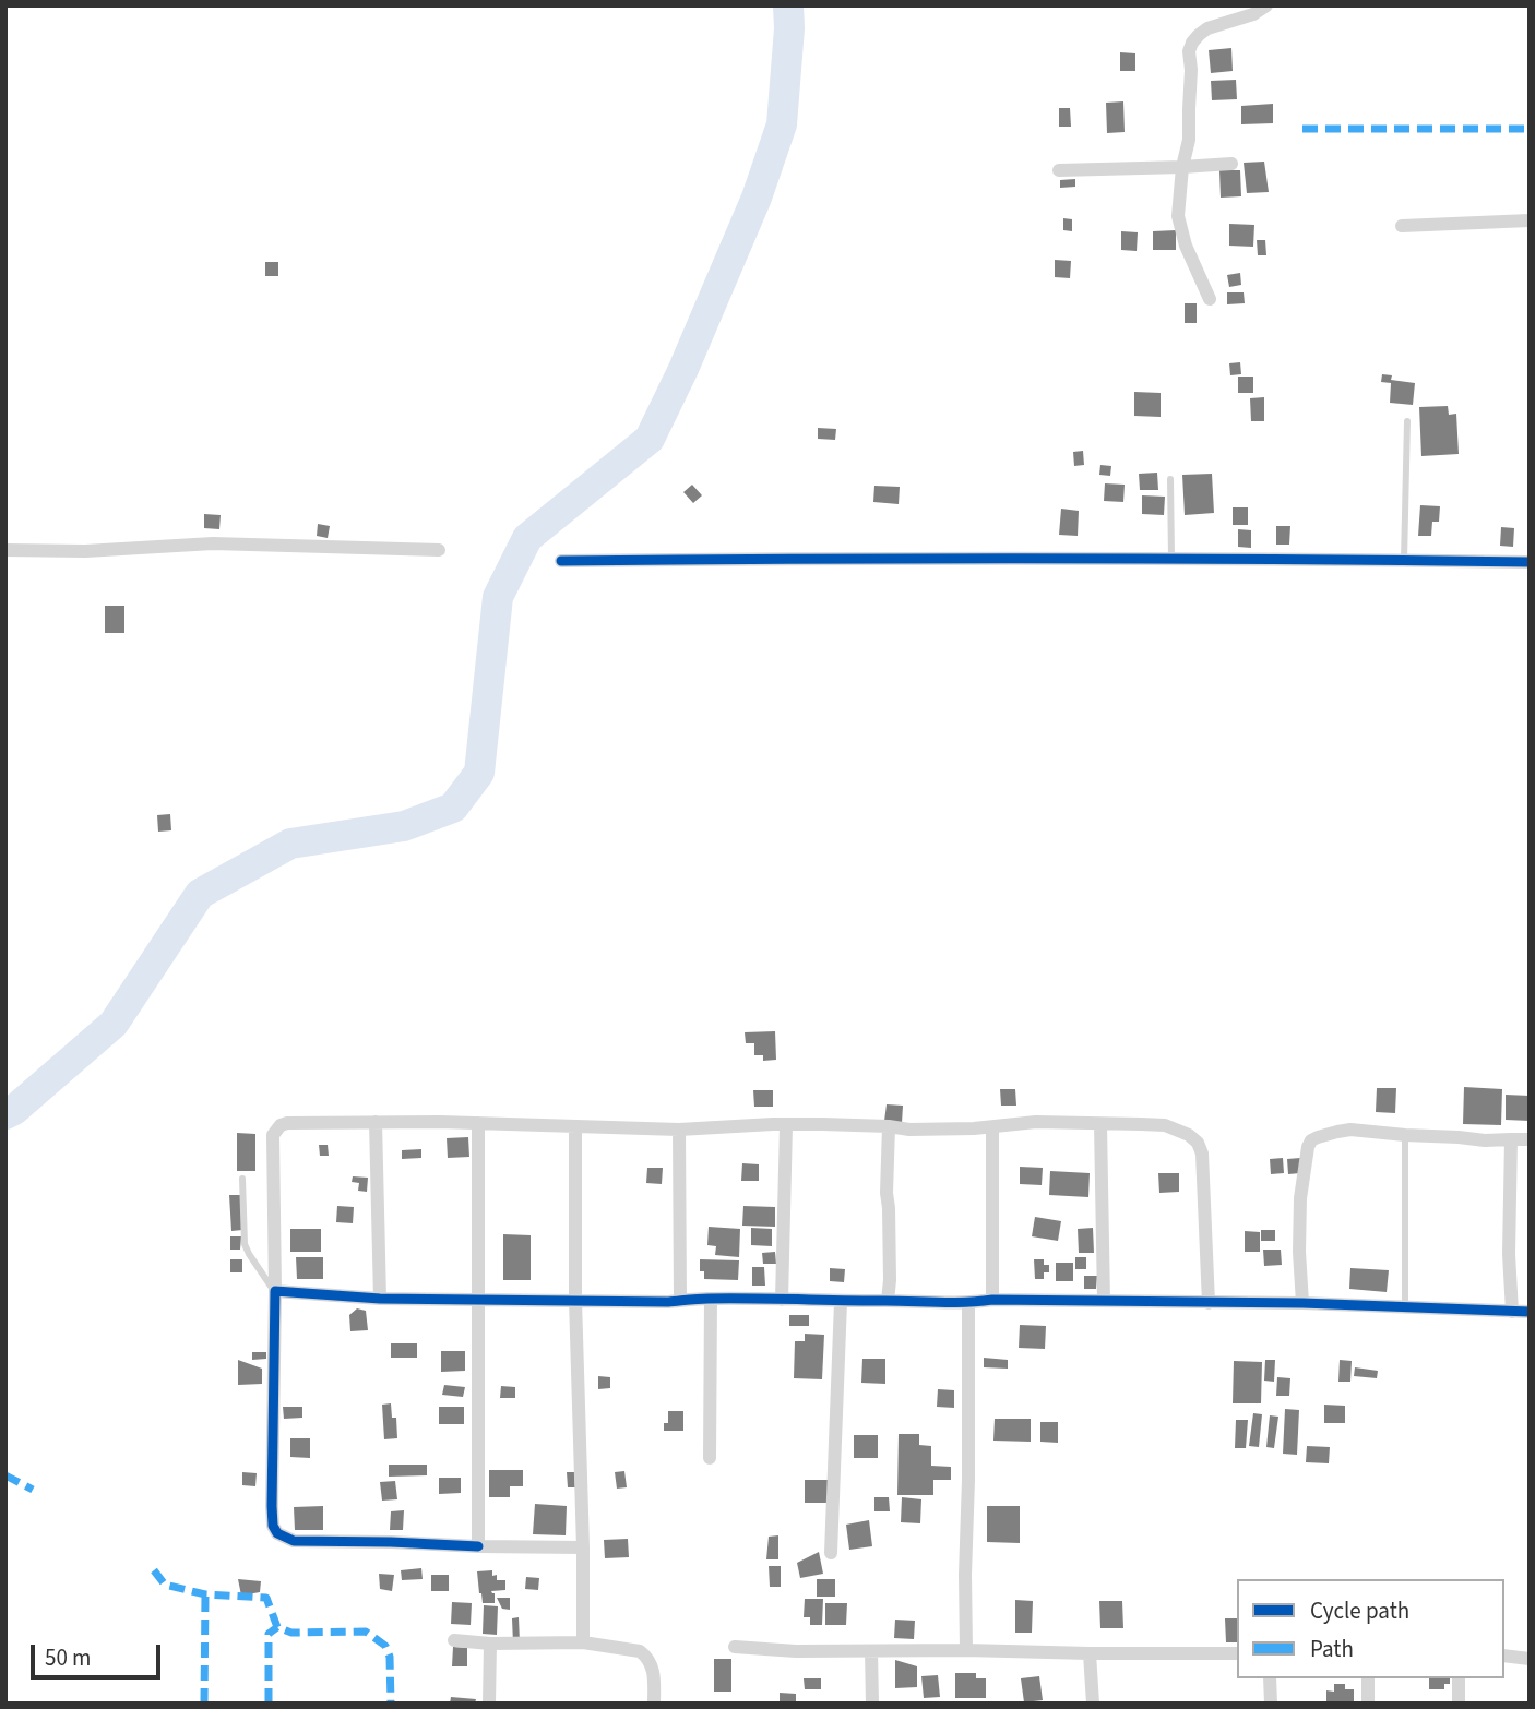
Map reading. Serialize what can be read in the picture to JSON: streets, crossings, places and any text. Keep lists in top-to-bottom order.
{
  "legend": ["Cycle path", "Path"],
  "scale_bar": "50 m"
}
